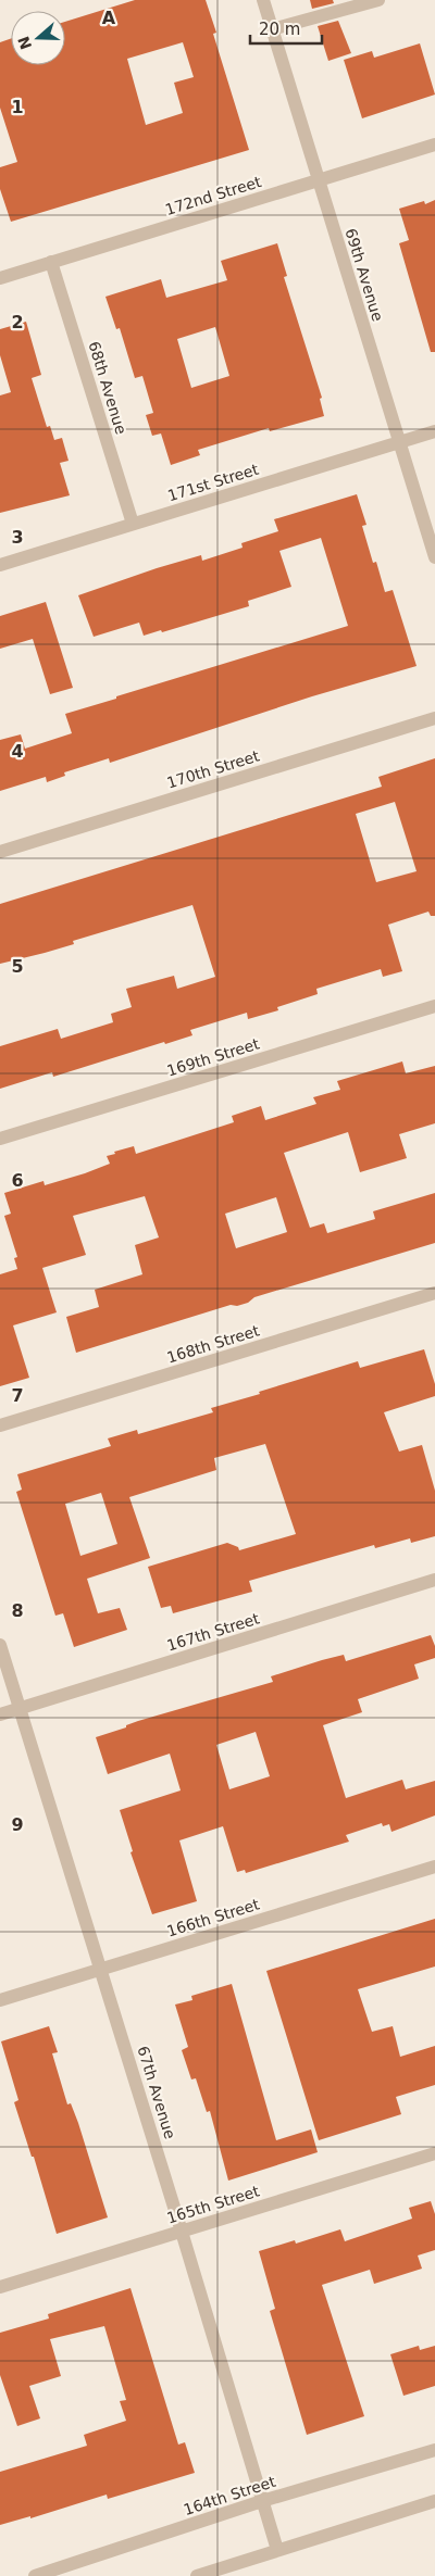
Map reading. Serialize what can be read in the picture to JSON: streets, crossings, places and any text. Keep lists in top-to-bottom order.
{
  "streets": {
    "street": [
      "172nd Street",
      "69th Avenue",
      "68th Avenue",
      "171st Street",
      "170th Street",
      "169th Street",
      "168th Street",
      "167th Street",
      "166th Street",
      "67th Avenue",
      "165th Street",
      "164th Street"
    ]
  },
  "crossings": [
    ["172nd Street", "69th Avenue"],
    ["172nd Street", "68th Avenue"],
    ["69th Avenue", "171st Street"],
    ["68th Avenue", "171st Street"],
    ["167th Street", "67th Avenue"],
    ["166th Street", "67th Avenue"],
    ["67th Avenue", "165th Street"],
    ["67th Avenue", "164th Street"]
  ],
  "scale_bar": "20 m",
  "north": "left",
  "grid": {
    "columns": ["A"],
    "rows": [
      "1",
      "2",
      "3",
      "4",
      "5",
      "6",
      "7",
      "8",
      "9"
    ]
  }
}
